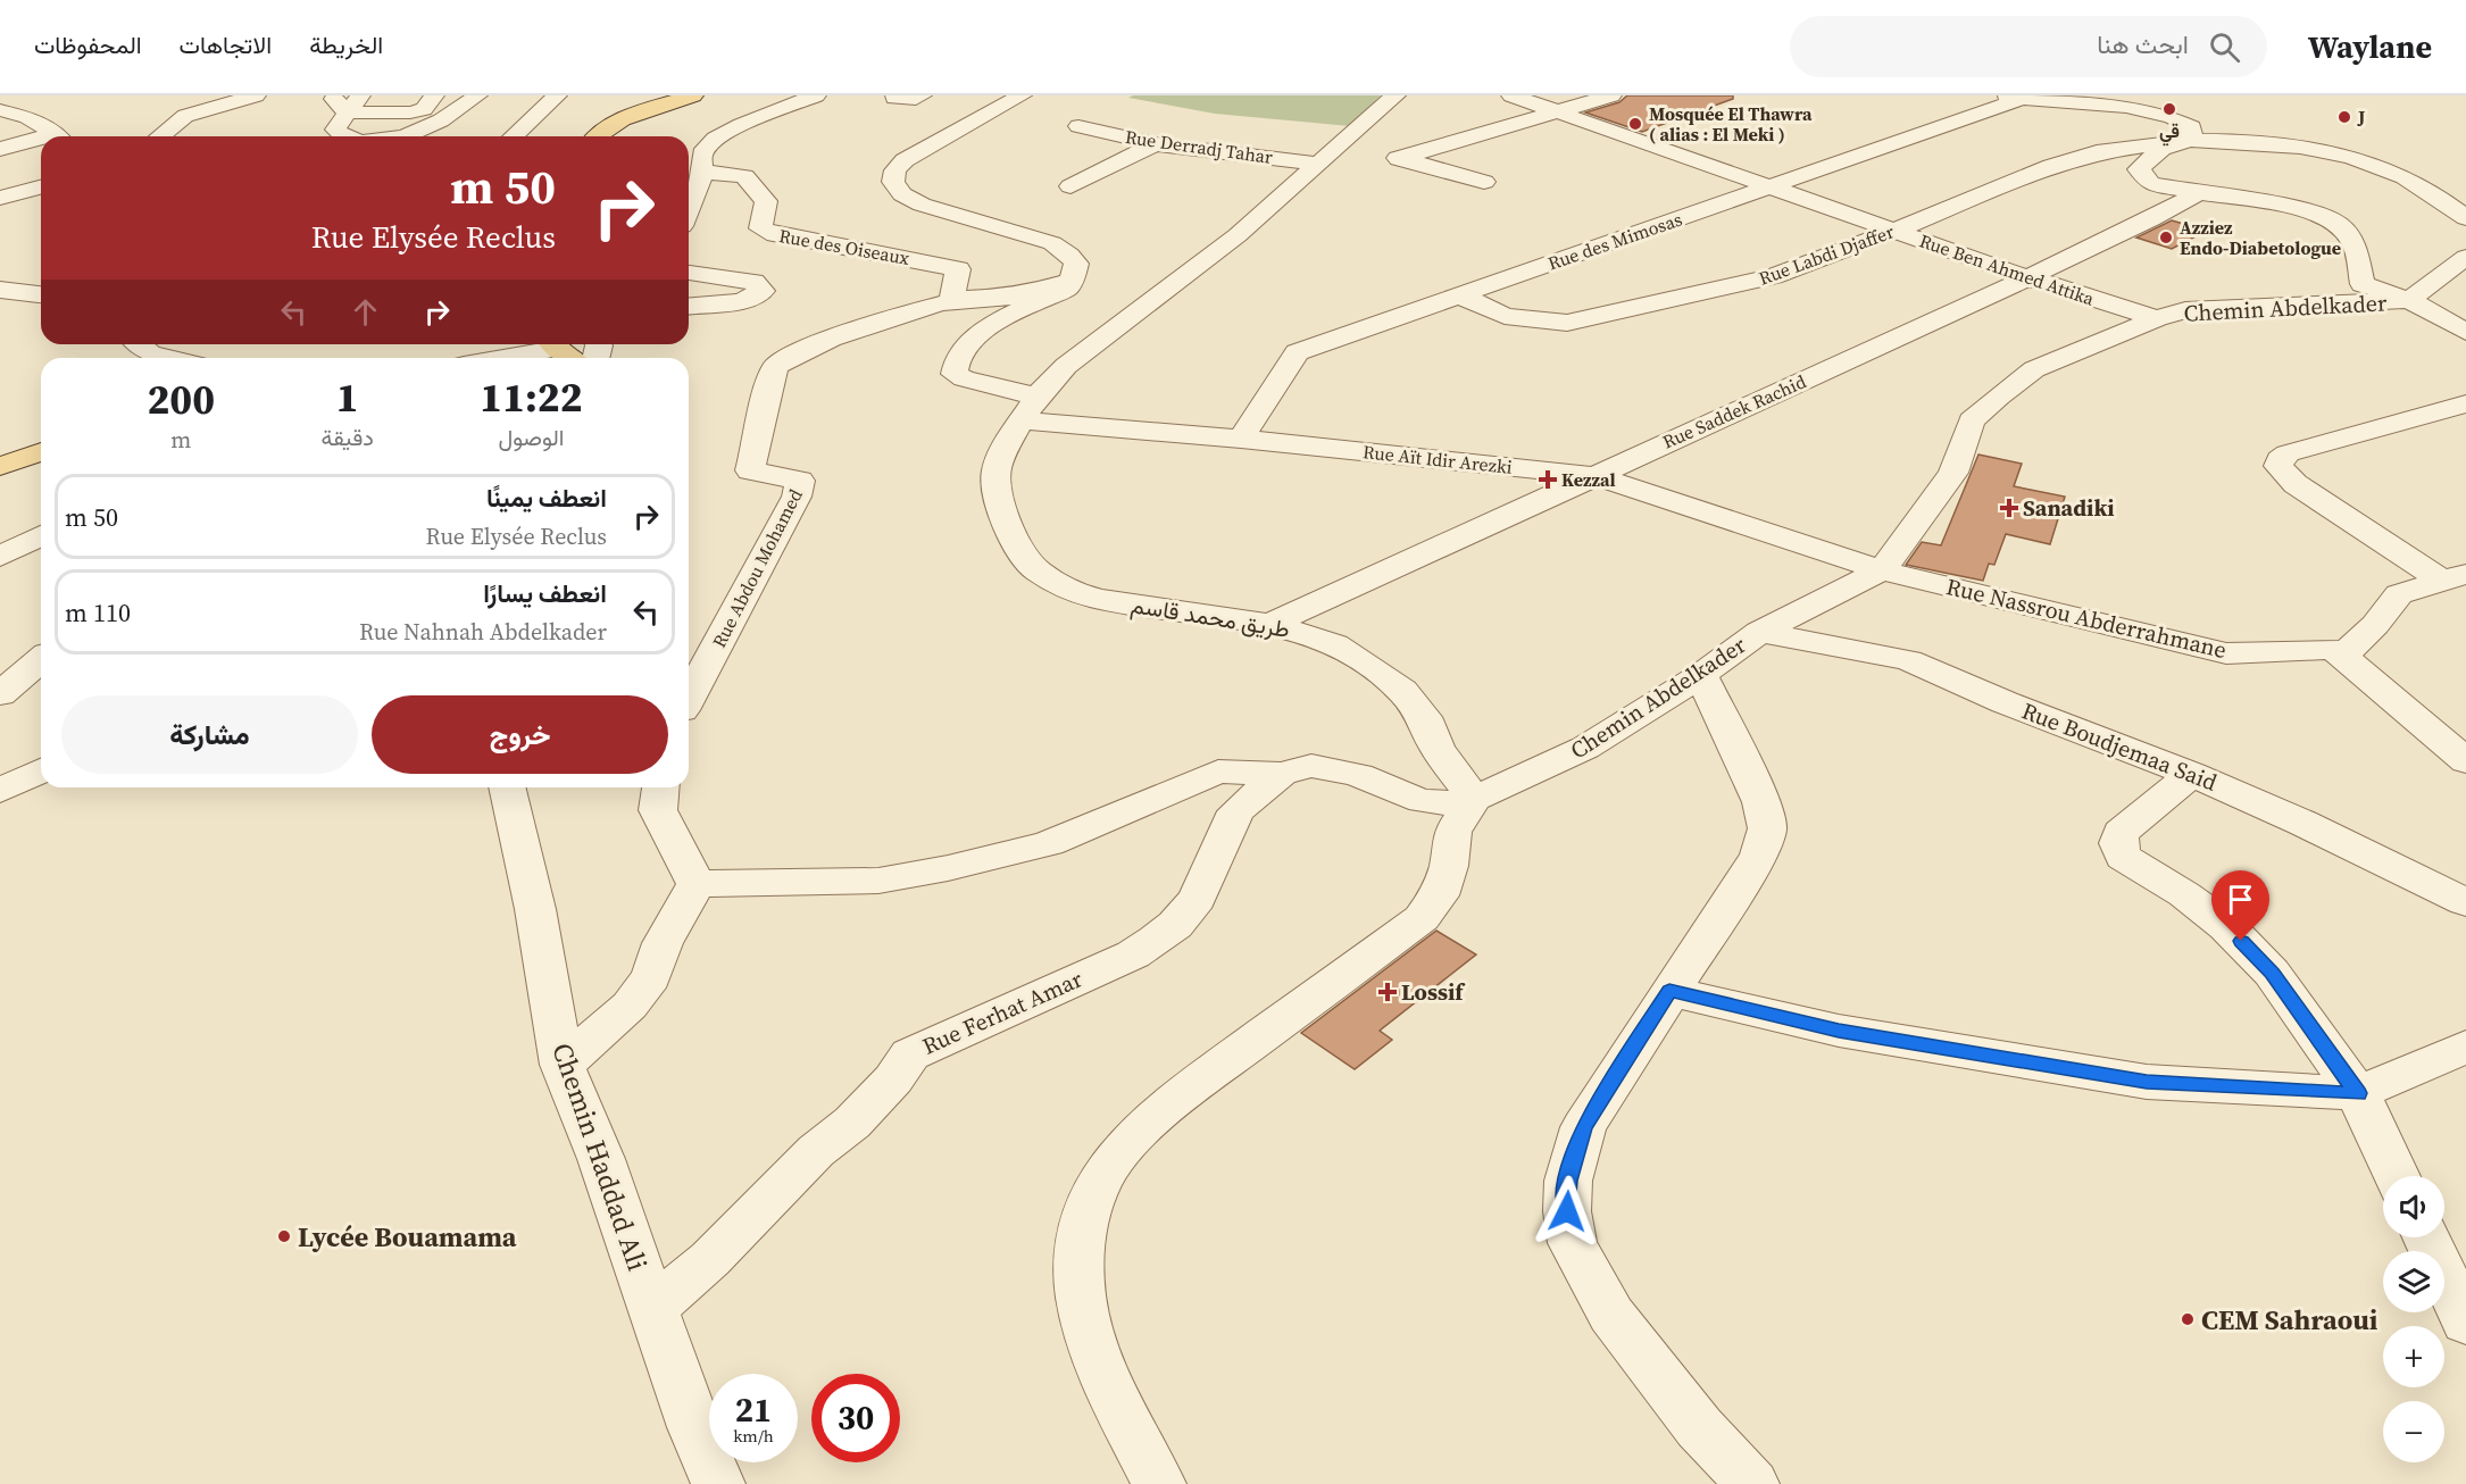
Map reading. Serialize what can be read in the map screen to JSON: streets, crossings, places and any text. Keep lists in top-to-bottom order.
{
  "streets": {
    "street": [
      "Rue Derradj Tahar",
      "Rue des Mimosas",
      "Rue des Oiseaux",
      "Rue Labdi Djaffer",
      "Rue Ben Ahmed Attika",
      "Chemin Abdelkader",
      "Rue Saddek Rachid",
      "Rue Aït Idir Arezki",
      "Rue Abdou Mohamed",
      "طريق محمد قاسم",
      "Rue Nassrou Abderrahmane",
      "Rue Boudjemaa Said",
      "Rue Ferhat Amar",
      "Chemin Haddad Ali"
    ]
  },
  "crossings": [
    ["Rue Derradj Tahar", "طريق محمد قاسم"],
    ["Rue des Mimosas", "Rue Labdi Djaffer"],
    ["Rue des Mimosas", "Rue Ben Ahmed Attika"],
    ["Rue des Mimosas", "Rue Aït Idir Arezki"],
    ["Rue des Oiseaux", "Rue Abdou Mohamed"],
    ["Rue Labdi Djaffer", "Rue Ben Ahmed Attika"],
    ["Rue Ben Ahmed Attika", "Chemin Abdelkader"],
    ["Rue Ben Ahmed Attika", "Rue Saddek Rachid"],
    ["Chemin Abdelkader", "Rue Aït Idir Arezki"],
    ["Chemin Abdelkader", "طريق محمد قاسم"],
    ["Chemin Abdelkader", "Rue Nassrou Abderrahmane"],
    ["Chemin Abdelkader", "Rue Boudjemaa Said"],
    ["Chemin Abdelkader", "Rue Ferhat Amar"],
    ["Rue Saddek Rachid", "Rue Aït Idir Arezki"],
    ["Rue Saddek Rachid", "طريق محمد قاسم"],
    ["Rue Aït Idir Arezki", "Rue Abdou Mohamed"],
    ["Rue Aït Idir Arezki", "طريق محمد قاسم"],
    ["Rue Aït Idir Arezki", "Rue Nassrou Abderrahmane"],
    ["Rue Ferhat Amar", "Chemin Haddad Ali"]
  ],
  "places": {
    "other": [
      "قي",
      "J",
      "Mosquée El Thawra ( alias : El Meki )",
      "Azziez Endo-Diabetologue",
      "Lycée Bouamama",
      "CEM Sahraoui"
    ],
    "health": ["Kezzal", "Sanadiki", "Lossif"]
  },
  "page": {
    "header": "Waylane",
    "search": "ابحث هنا",
    "nav": ["الخريطة", "الاتجاهات", "المحفوظات"],
    "turn": ["50 m", "Rue Elysée Reclus"],
    "eta": [
      "11:22",
      "الوصول",
      "1",
      "دقيقة",
      "200",
      "m"
    ],
    "list": [
      {
        "name": "انعطف يمينًا",
        "note": "Rue Elysée Reclus",
        "value": "50 m"
      },
      {
        "name": "انعطف يسارًا",
        "note": "Rue Nahnah Abdelkader",
        "value": "110 m"
      }
    ],
    "buttons": ["خروج", "مشاركة"],
    "map_buttons": ["+", "−"],
    "speed": "21 km/h",
    "limit": "30"
  }
}
